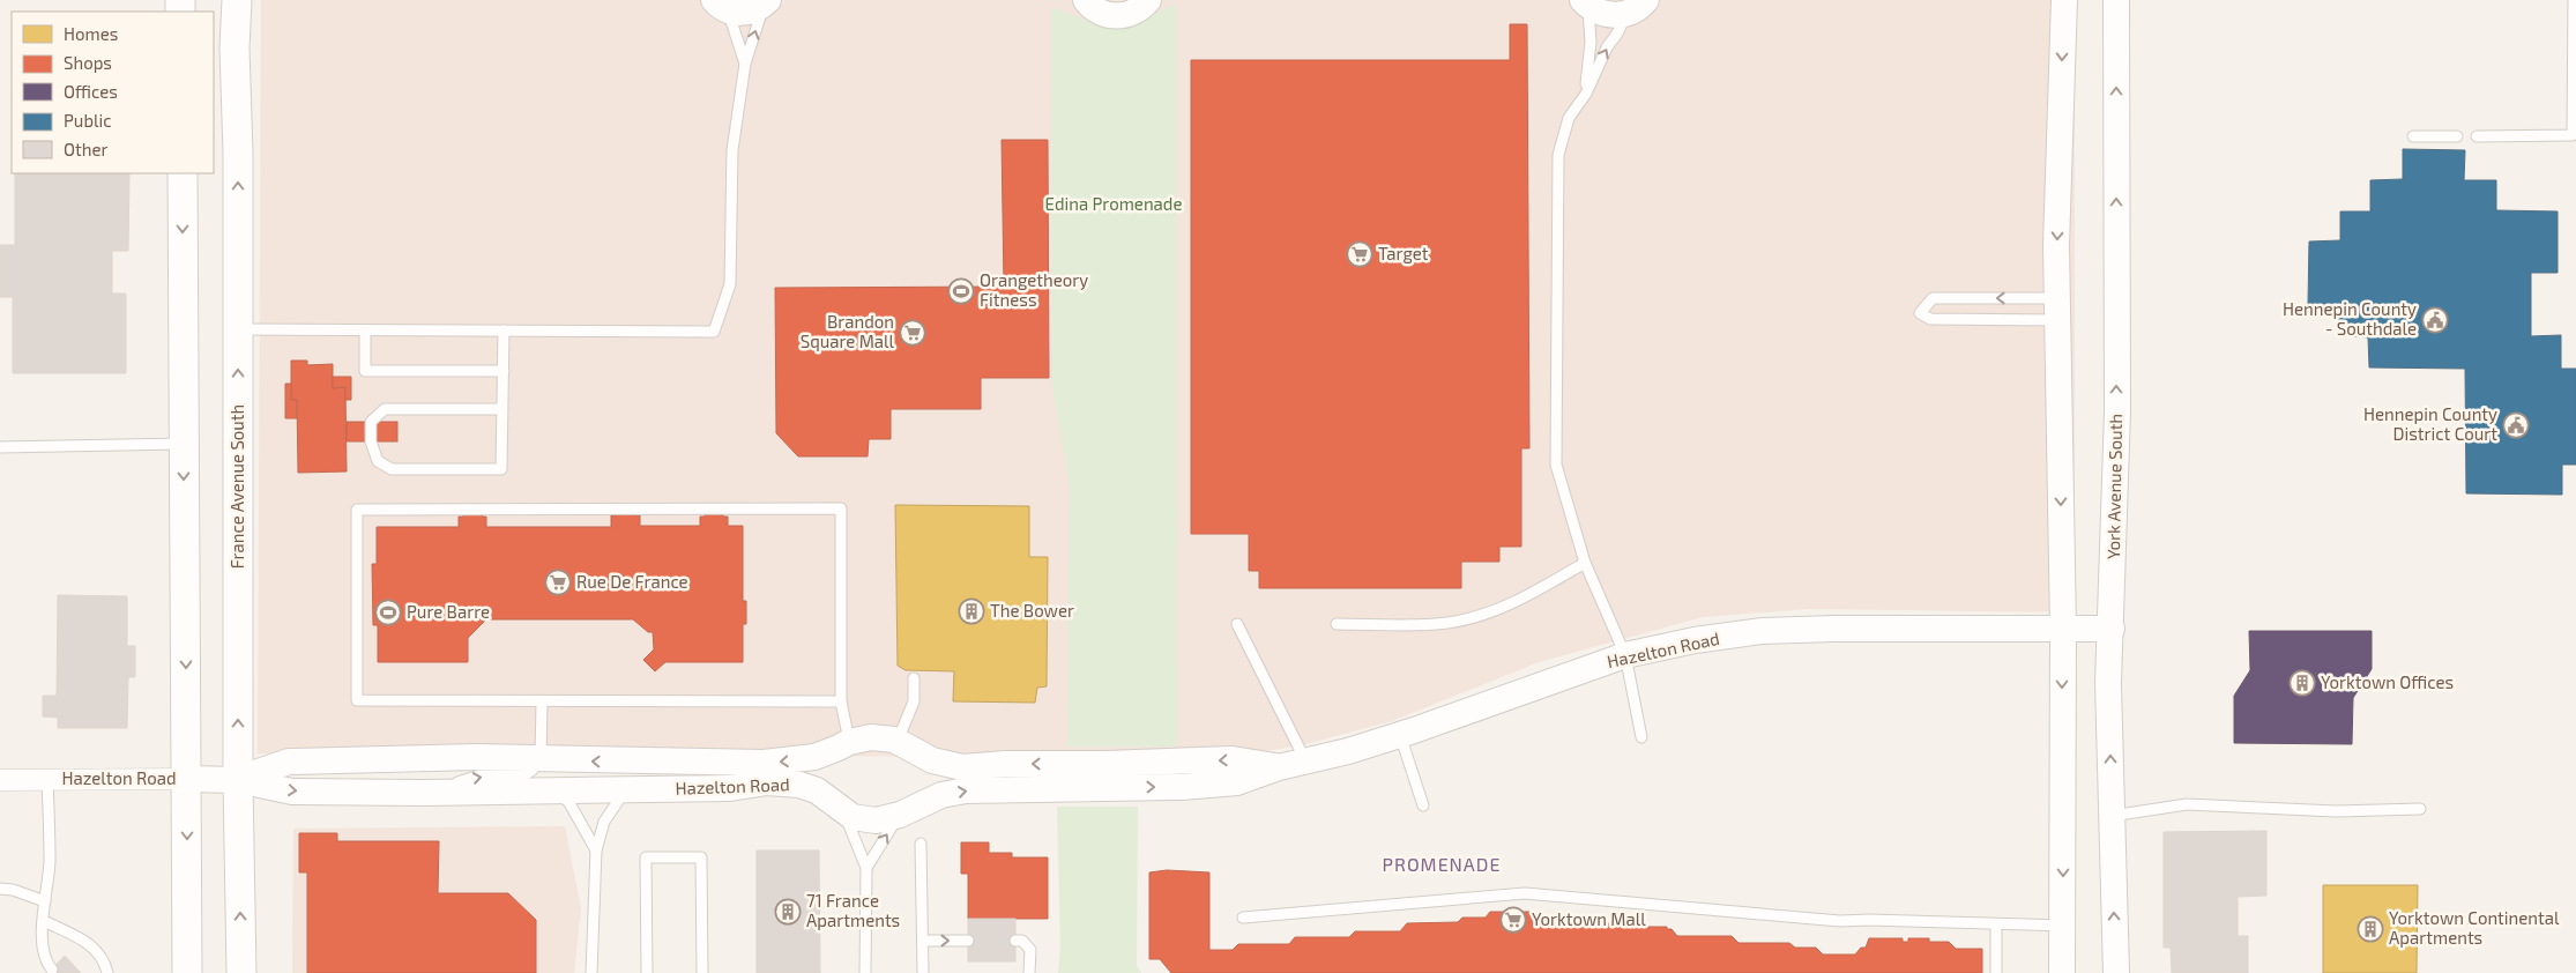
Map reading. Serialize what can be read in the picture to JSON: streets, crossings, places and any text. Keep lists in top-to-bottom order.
{
  "streets": {
    "main road": ["France Avenue South"],
    "street": ["York Avenue South", "Hazelton Road"]
  },
  "crossings": [
    ["France Avenue South", "Hazelton Road"],
    ["York Avenue South", "Hazelton Road"]
  ],
  "districts": ["PROMENADE"],
  "parks": ["Edina Promenade"],
  "places": {
    "supermarket": [
      "Target",
      "Brandon Square Mall",
      "Rue De France",
      "Yorktown Mall"
    ],
    "sports": ["Orangetheory Fitness", "Pure Barre"],
    "public building": ["Hennepin County - Southdale", "Hennepin County District Court"],
    "building": [
      "The Bower",
      "Yorktown Offices",
      "71 France Apartments",
      "Yorktown Continental Apartments"
    ]
  },
  "legend": [
    "Homes",
    "Shops",
    "Offices",
    "Public",
    "Other"
  ]
}
